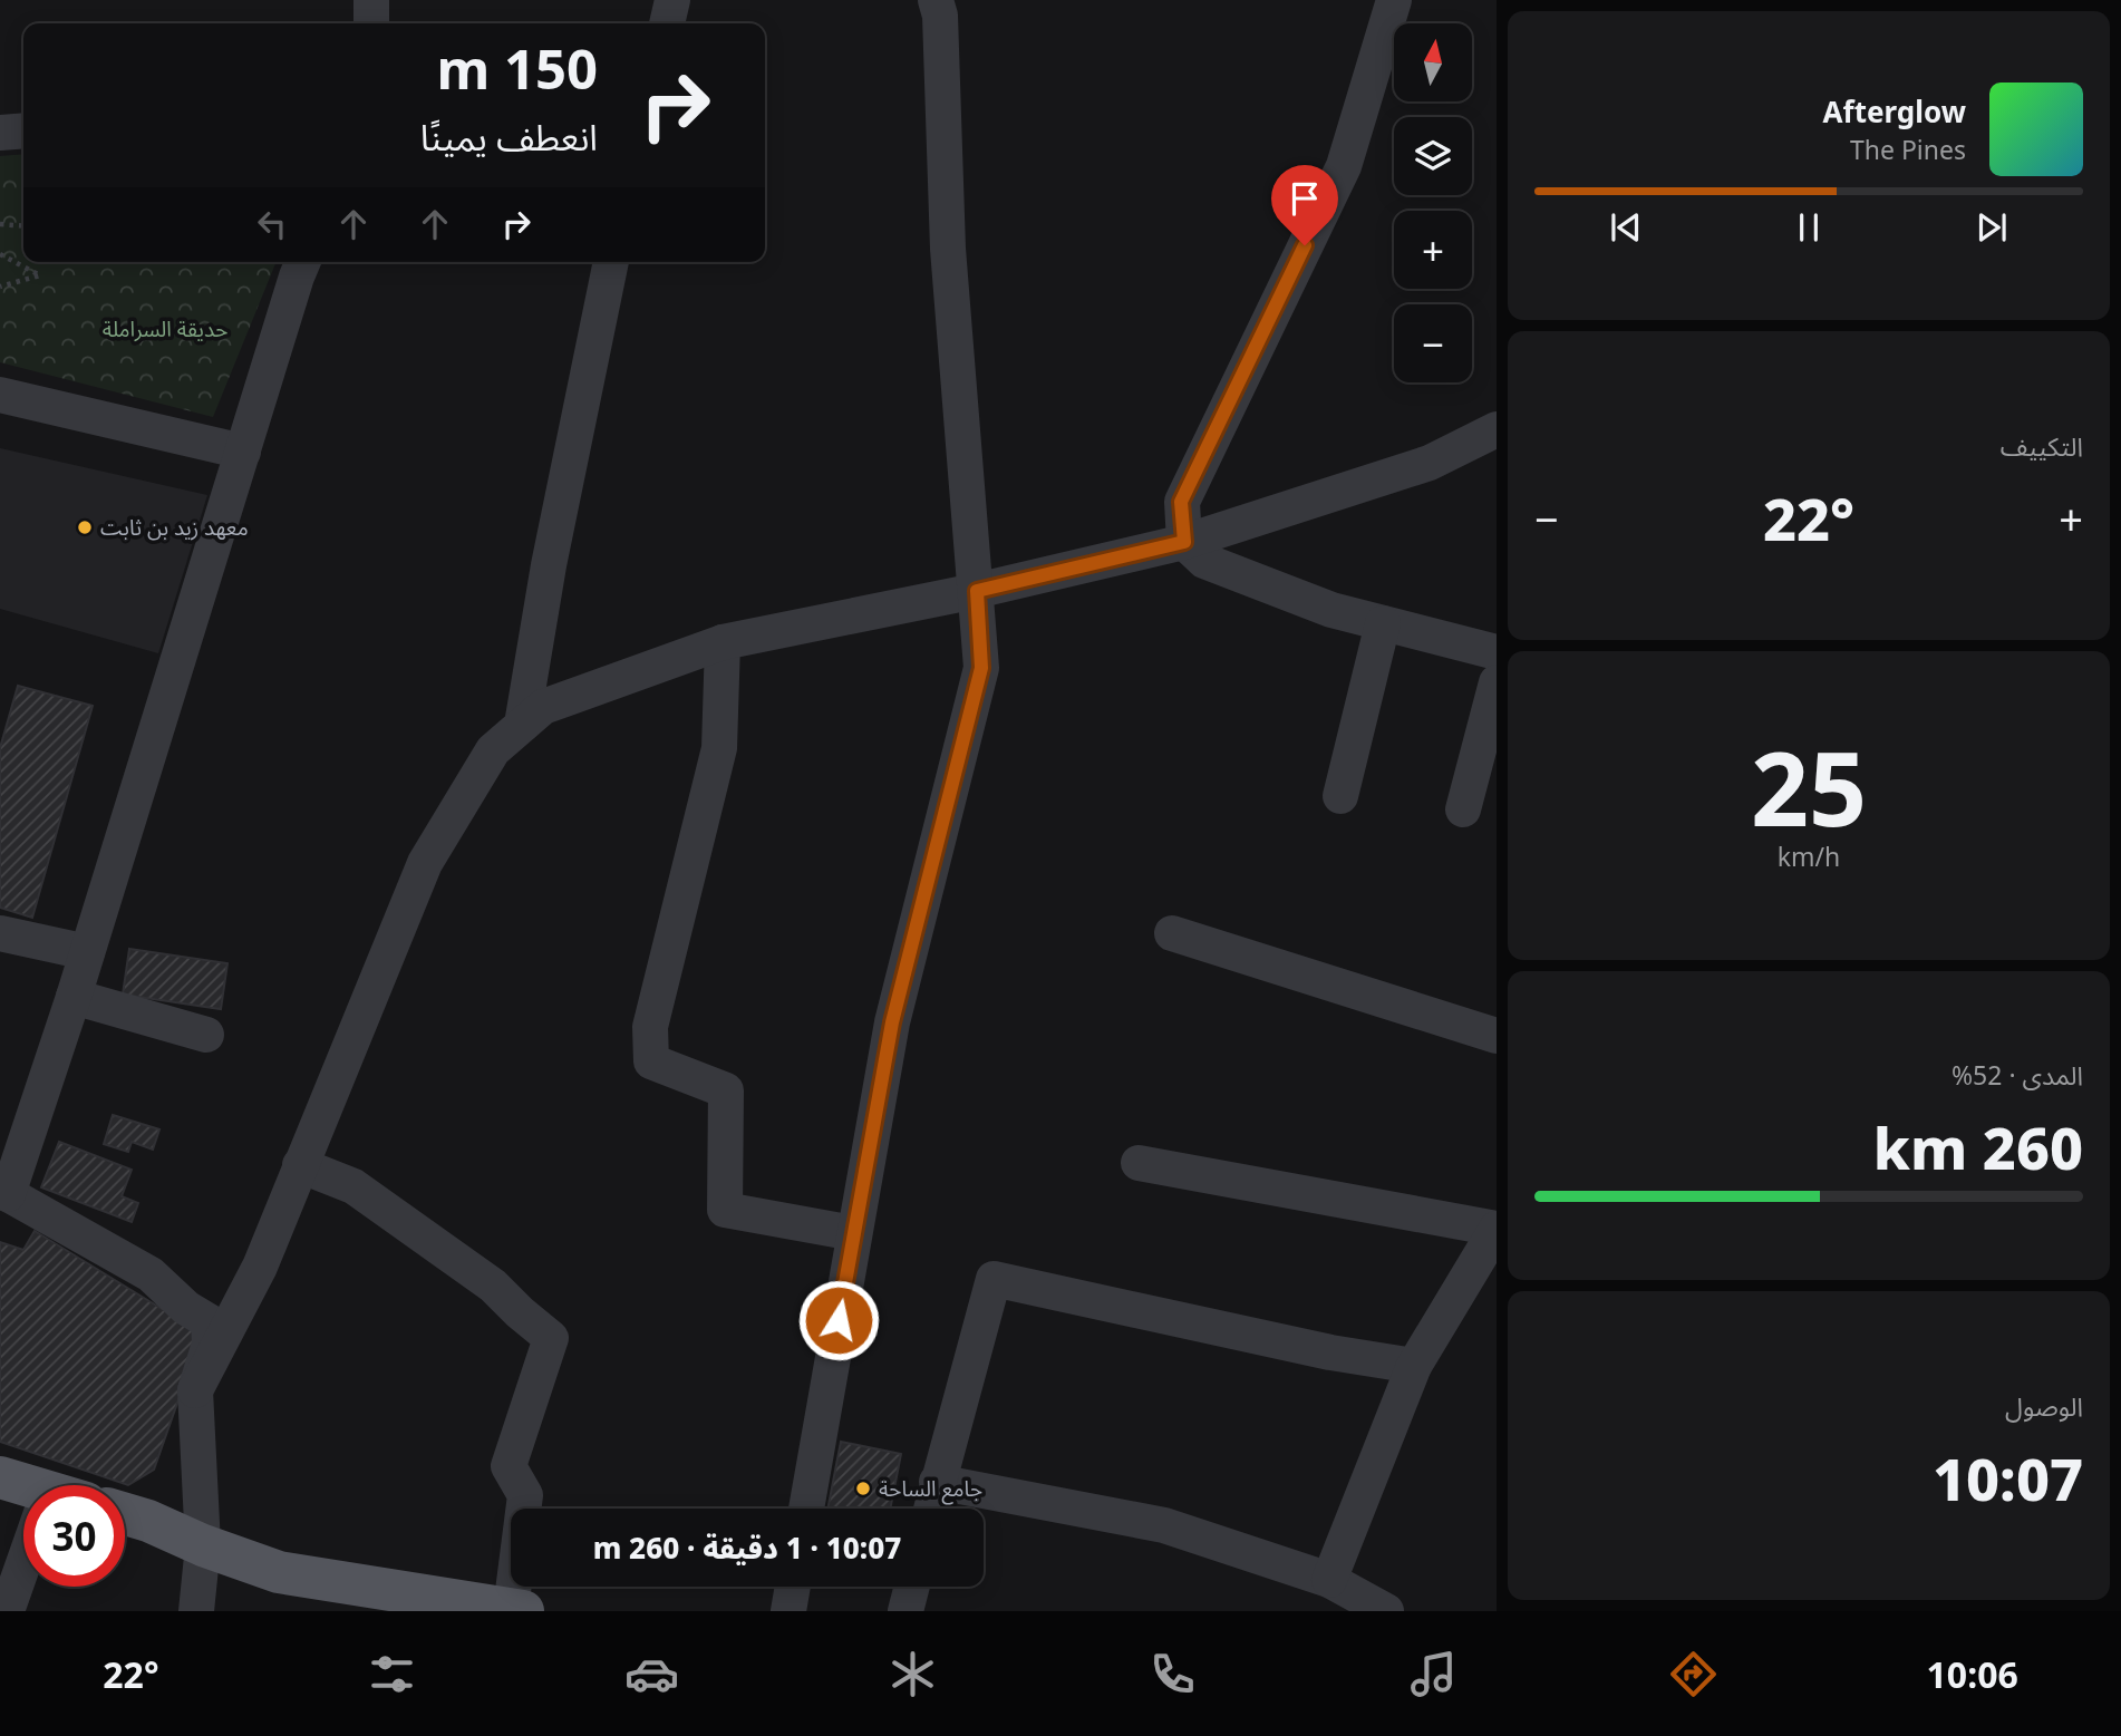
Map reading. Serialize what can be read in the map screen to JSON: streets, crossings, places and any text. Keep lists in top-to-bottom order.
{
  "parks": ["حديقة السراملة"],
  "places": ["معهد زيد بن ثابت", "جامع الساحة"],
  "north": "top",
  "page": {
    "map_buttons": ["+", "−"],
    "turn": ["150 m", "انعطف يمينًا"],
    "song": ["Afterglow", "The Pines"],
    "tile": [
      "التكييف",
      ["25", "km/h"],
      ["المدى · 52%", "260 km"],
      ["الوصول", "10:07"]
    ],
    "heat": ["−", "22°", "+"],
    "limit": "30",
    "trip": "10:07 · 1 دقيقة · 260 m",
    "tabs": ["10:06", "22°"]
  }
}
